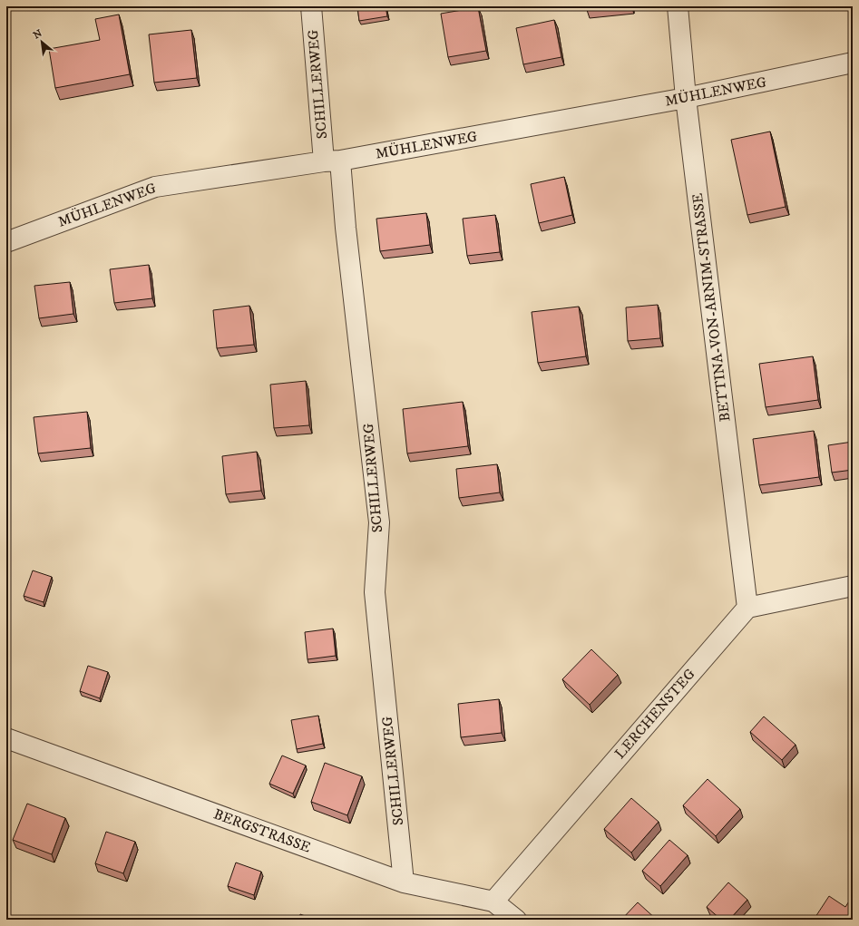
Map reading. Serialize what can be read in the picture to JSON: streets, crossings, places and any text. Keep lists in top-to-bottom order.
{
  "streets": {
    "street": [
      "SCHILLERWEG",
      "MÜHLENWEG",
      "BETTINA-VON-ARNIM-STRASSE",
      "LERCHENSTEG",
      "BERGSTRASSE"
    ]
  },
  "crossings": [
    ["SCHILLERWEG", "MÜHLENWEG"],
    ["SCHILLERWEG", "BERGSTRASSE"],
    ["MÜHLENWEG", "BETTINA-VON-ARNIM-STRASSE"],
    ["BETTINA-VON-ARNIM-STRASSE", "LERCHENSTEG"],
    ["LERCHENSTEG", "BERGSTRASSE"]
  ],
  "north": "top left"
}
